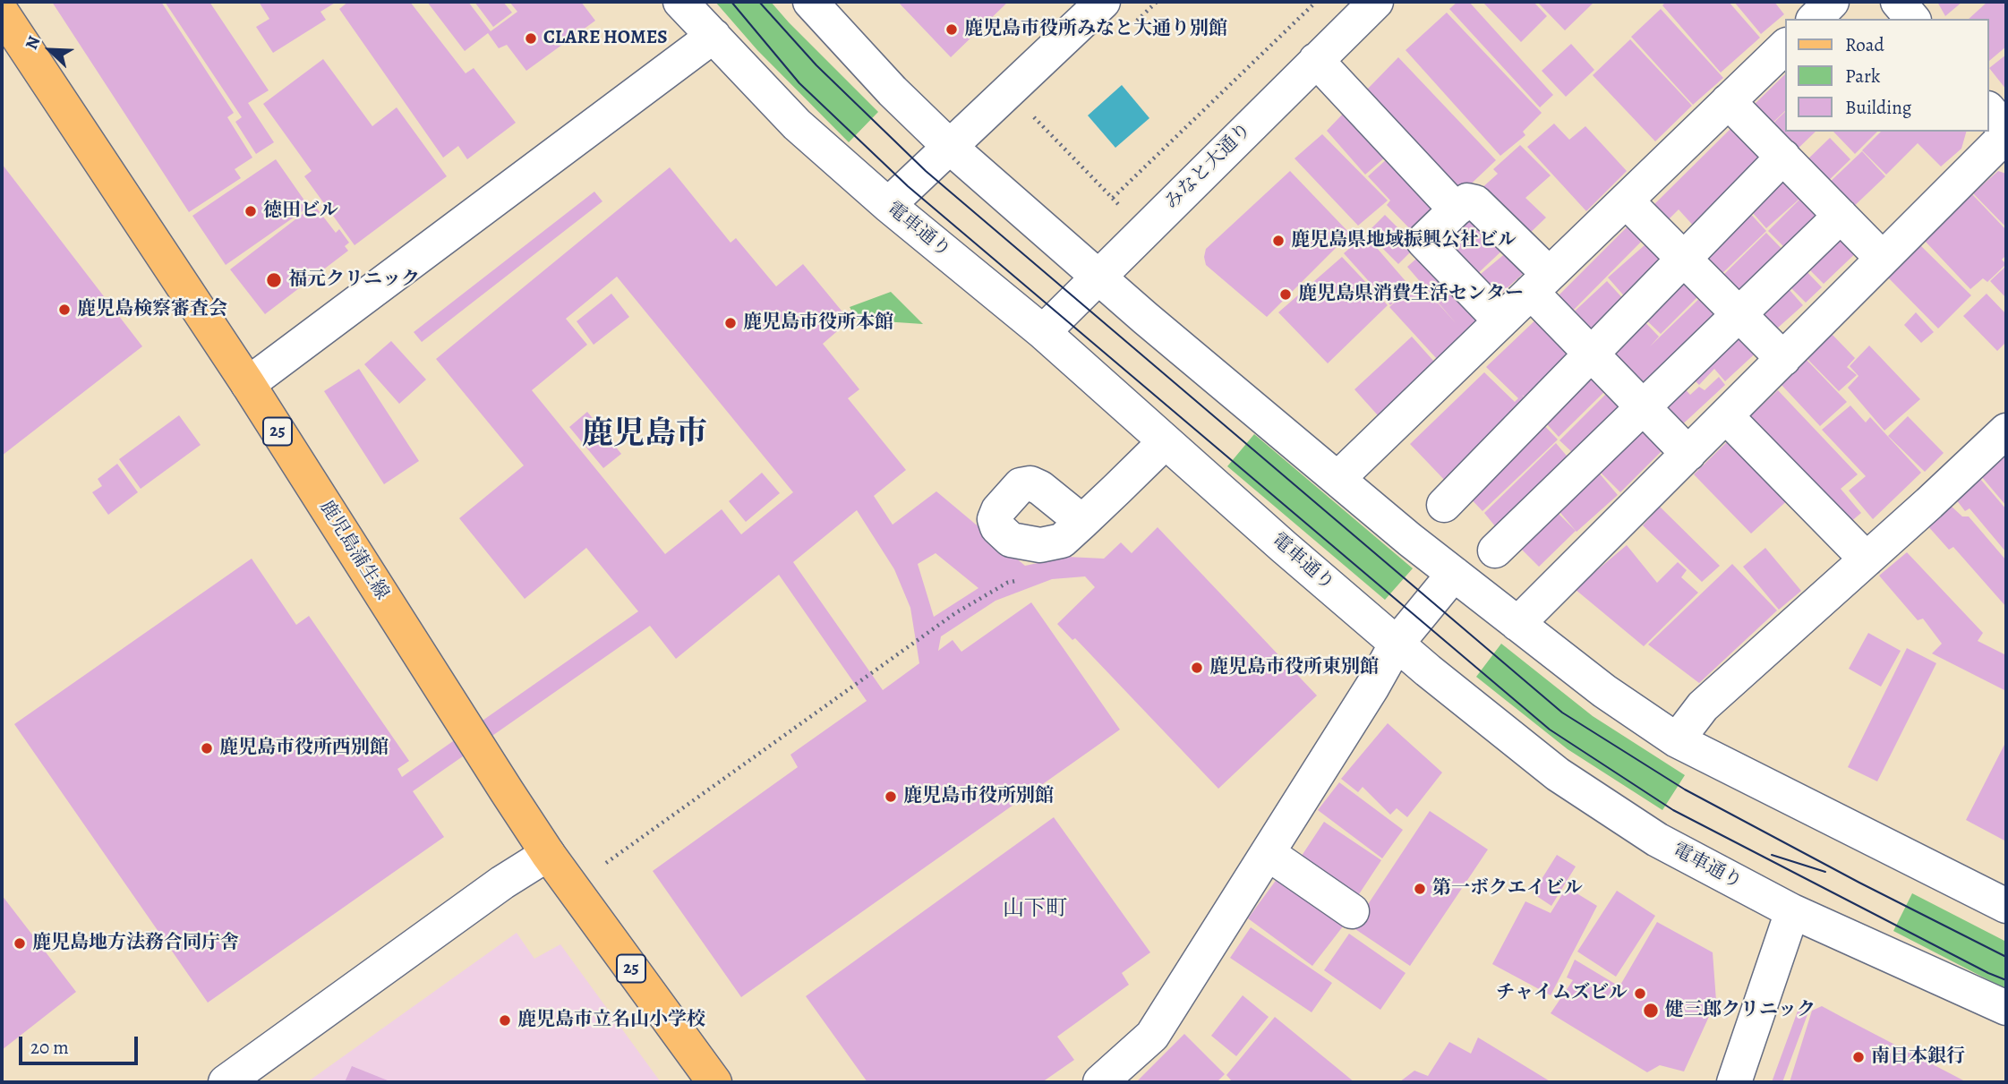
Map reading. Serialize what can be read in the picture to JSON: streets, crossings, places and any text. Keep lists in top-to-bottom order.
{
  "streets": {
    "main road": ["25", "鹿児島蒲生線"],
    "street": ["みなと大通り", "電車通り"]
  },
  "crossings": [
    ["みなと大通り", "電車通り"]
  ],
  "districts": ["鹿児島市", "山下町"],
  "places": [
    "鹿児島市役所みなと大通り別館",
    "CLARE HOMES",
    "徳田ビル",
    "鹿児島県地域振興公社ビル",
    "福元クリニック",
    "鹿児島県消費生活センター",
    "鹿児島検察審査会",
    "鹿児島市役所本館",
    "鹿児島市役所東別館",
    "鹿児島市役所西別館",
    "鹿児島市役所別館",
    "第一ボクエイビル",
    "鹿児島地方法務合同庁舎",
    "チャイムズビル",
    "健三郎クリニック",
    "鹿児島市立名山小学校",
    "南日本銀行"
  ],
  "legend": ["Road", "Park", "Building"],
  "scale_bar": "20 m",
  "north": "top left"
}
